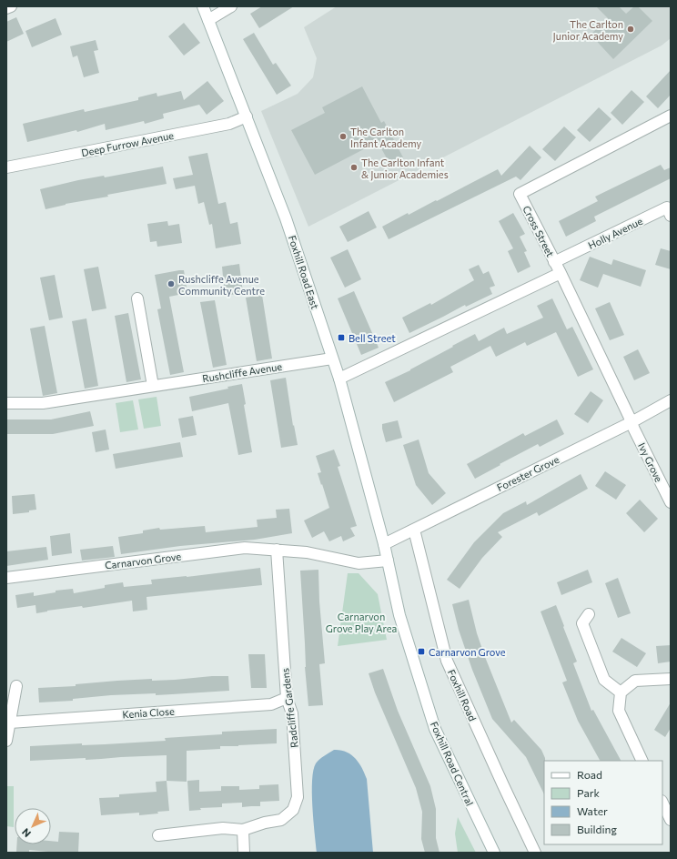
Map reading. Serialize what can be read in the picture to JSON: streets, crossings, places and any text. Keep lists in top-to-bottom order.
{
  "streets": {
    "street": [
      "Deep Furrow Avenue",
      "Cross Street",
      "Holly Avenue",
      "Foxhill Road East",
      "Rushcliffe Avenue",
      "Ivy Grove",
      "Forester Grove",
      "Carnarvon Grove",
      "Foxhill Road",
      "Radcliffe Gardens",
      "Kenia Close",
      "Foxhill Road Central"
    ]
  },
  "crossings": [
    ["Deep Furrow Avenue", "Foxhill Road East"],
    ["Cross Street", "Holly Avenue"],
    ["Cross Street", "Ivy Grove"],
    ["Cross Street", "Forester Grove"],
    ["Foxhill Road East", "Rushcliffe Avenue"],
    ["Foxhill Road East", "Forester Grove"],
    ["Foxhill Road East", "Foxhill Road Central"],
    ["Ivy Grove", "Forester Grove"],
    ["Forester Grove", "Foxhill Road"],
    ["Forester Grove", "Foxhill Road Central"],
    ["Carnarvon Grove", "Radcliffe Gardens"],
    ["Carnarvon Grove", "Foxhill Road Central"],
    ["Radcliffe Gardens", "Kenia Close"]
  ],
  "parks": ["Carnarvon Grove Play Area"],
  "places": {
    "other": [
      "The Carlton Junior Academy",
      "The Carlton Infant Academy",
      "The Carlton Infant & Junior Academies",
      "Rushcliffe Avenue Community Centre"
    ],
    "transit": ["Bell Street", "Carnarvon Grove"]
  },
  "legend": [
    "Road",
    "Park",
    "Water",
    "Building"
  ],
  "north": "bottom left"
}
